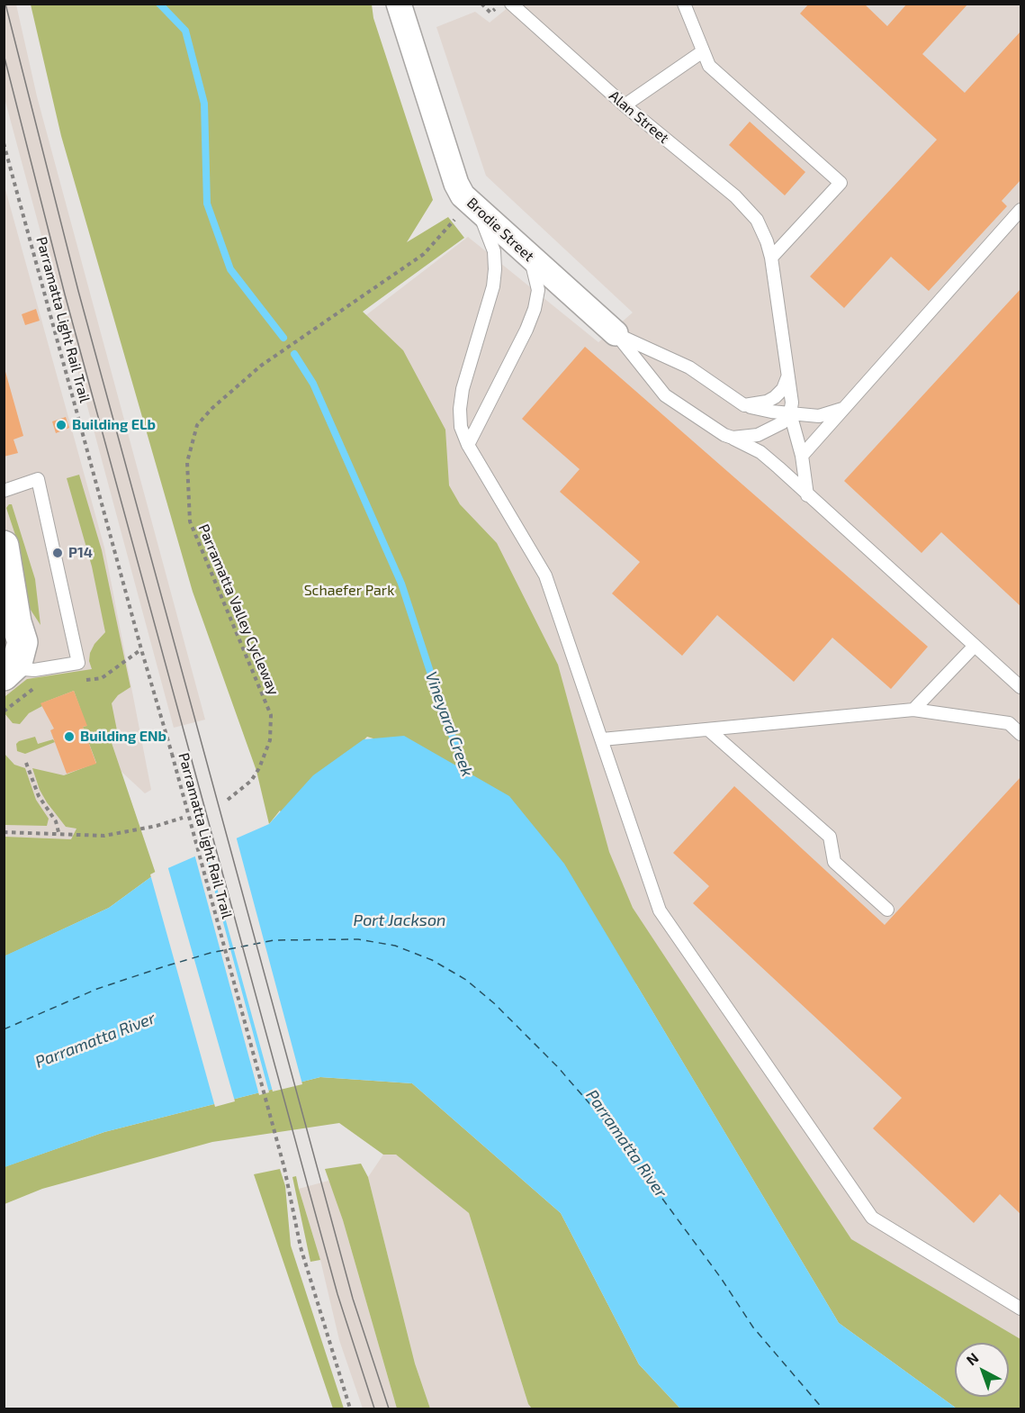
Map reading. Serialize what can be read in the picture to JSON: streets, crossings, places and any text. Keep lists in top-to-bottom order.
{
  "streets": {
    "street": ["Brodie Street"],
    "lane": ["Alan Street"],
    "path": ["Parramatta Light Rail Trail", "Parramatta Valley Cycleway"]
  },
  "crossings": [
    ["Brodie Street", "Parramatta Valley Cycleway"]
  ],
  "water": ["Vineyard Creek", "Port Jackson", "Parramatta River"],
  "parks": ["Schaefer Park"],
  "places": ["Building ELb", "P14", "Building ENb"],
  "north": "top left"
}
